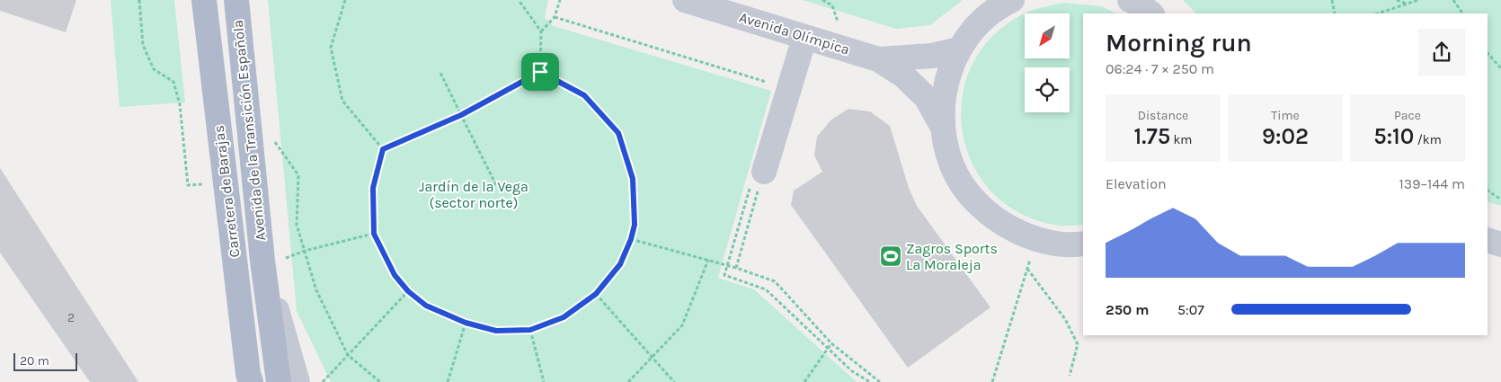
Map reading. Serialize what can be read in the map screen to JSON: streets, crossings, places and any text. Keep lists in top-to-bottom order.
{
  "streets": {
    "main road": ["Avenida de la Transición Española", "Carretera de Barajas"],
    "street": ["Avenida Olímpica"]
  },
  "crossings": [
    ["Avenida de la Transición Española", "Carretera de Barajas"]
  ],
  "parks": ["Jardín de la Vega (sector norte)"],
  "places": {
    "sports": ["Zagros Sports La Moraleja"]
  },
  "house_numbers": ["2"],
  "scale_bar": "20 m",
  "north": "bottom left",
  "page": {
    "heading": ["Morning run", "06:24 · 7 × 250 m"],
    "stats": [
      ["Distance", "1.75 km"],
      ["Time", "9:02"],
      ["Pace", "5:10 /km"]
    ],
    "chart": ["Elevation", "139–144 m"],
    "list": [
      {
        "name": "250 m",
        "note": "5:07"
      }
    ],
    "scale": "20 m"
  }
}
